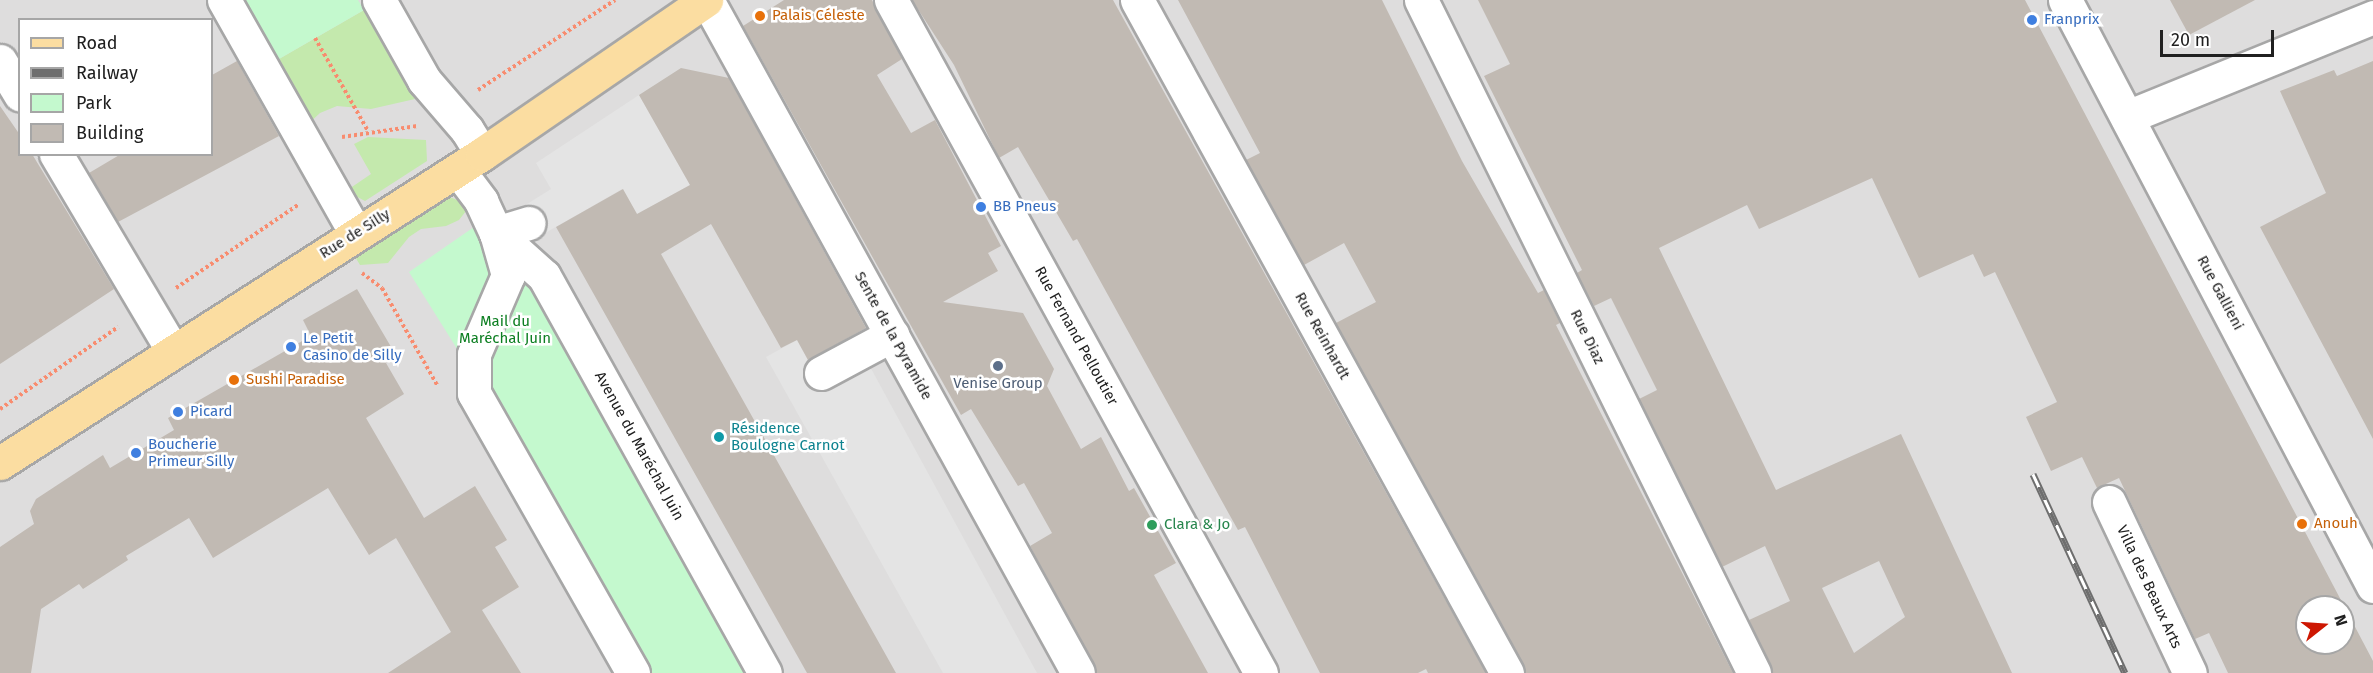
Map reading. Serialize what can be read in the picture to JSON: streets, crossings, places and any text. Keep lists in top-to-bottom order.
{
  "streets": {
    "main road": ["Rue de Silly"],
    "street": [
      "Rue Gallieni",
      "Sente de la Pyramide",
      "Rue Fernand Pelloutier",
      "Rue Reinhardt",
      "Rue Diaz",
      "Avenue du Maréchal Juin",
      "Villa des Beaux Arts"
    ]
  },
  "crossings": [
    ["Rue de Silly", "Sente de la Pyramide"],
    ["Rue de Silly", "Avenue du Maréchal Juin"]
  ],
  "parks": ["Mail du Maréchal Juin"],
  "places": [
    "Palais Céleste",
    "Franprix",
    "BB Pneus",
    "Le Petit Casino de Silly",
    "Venise Group",
    "Sushi Paradise",
    "Picard",
    "Résidence Boulogne Carnot",
    "Boucherie Primeur Silly",
    "Anouh",
    "Clara & Jo"
  ],
  "legend": [
    "Road",
    "Railway",
    "Park",
    "Building"
  ],
  "scale_bar": "20 m",
  "north": "right"
}
